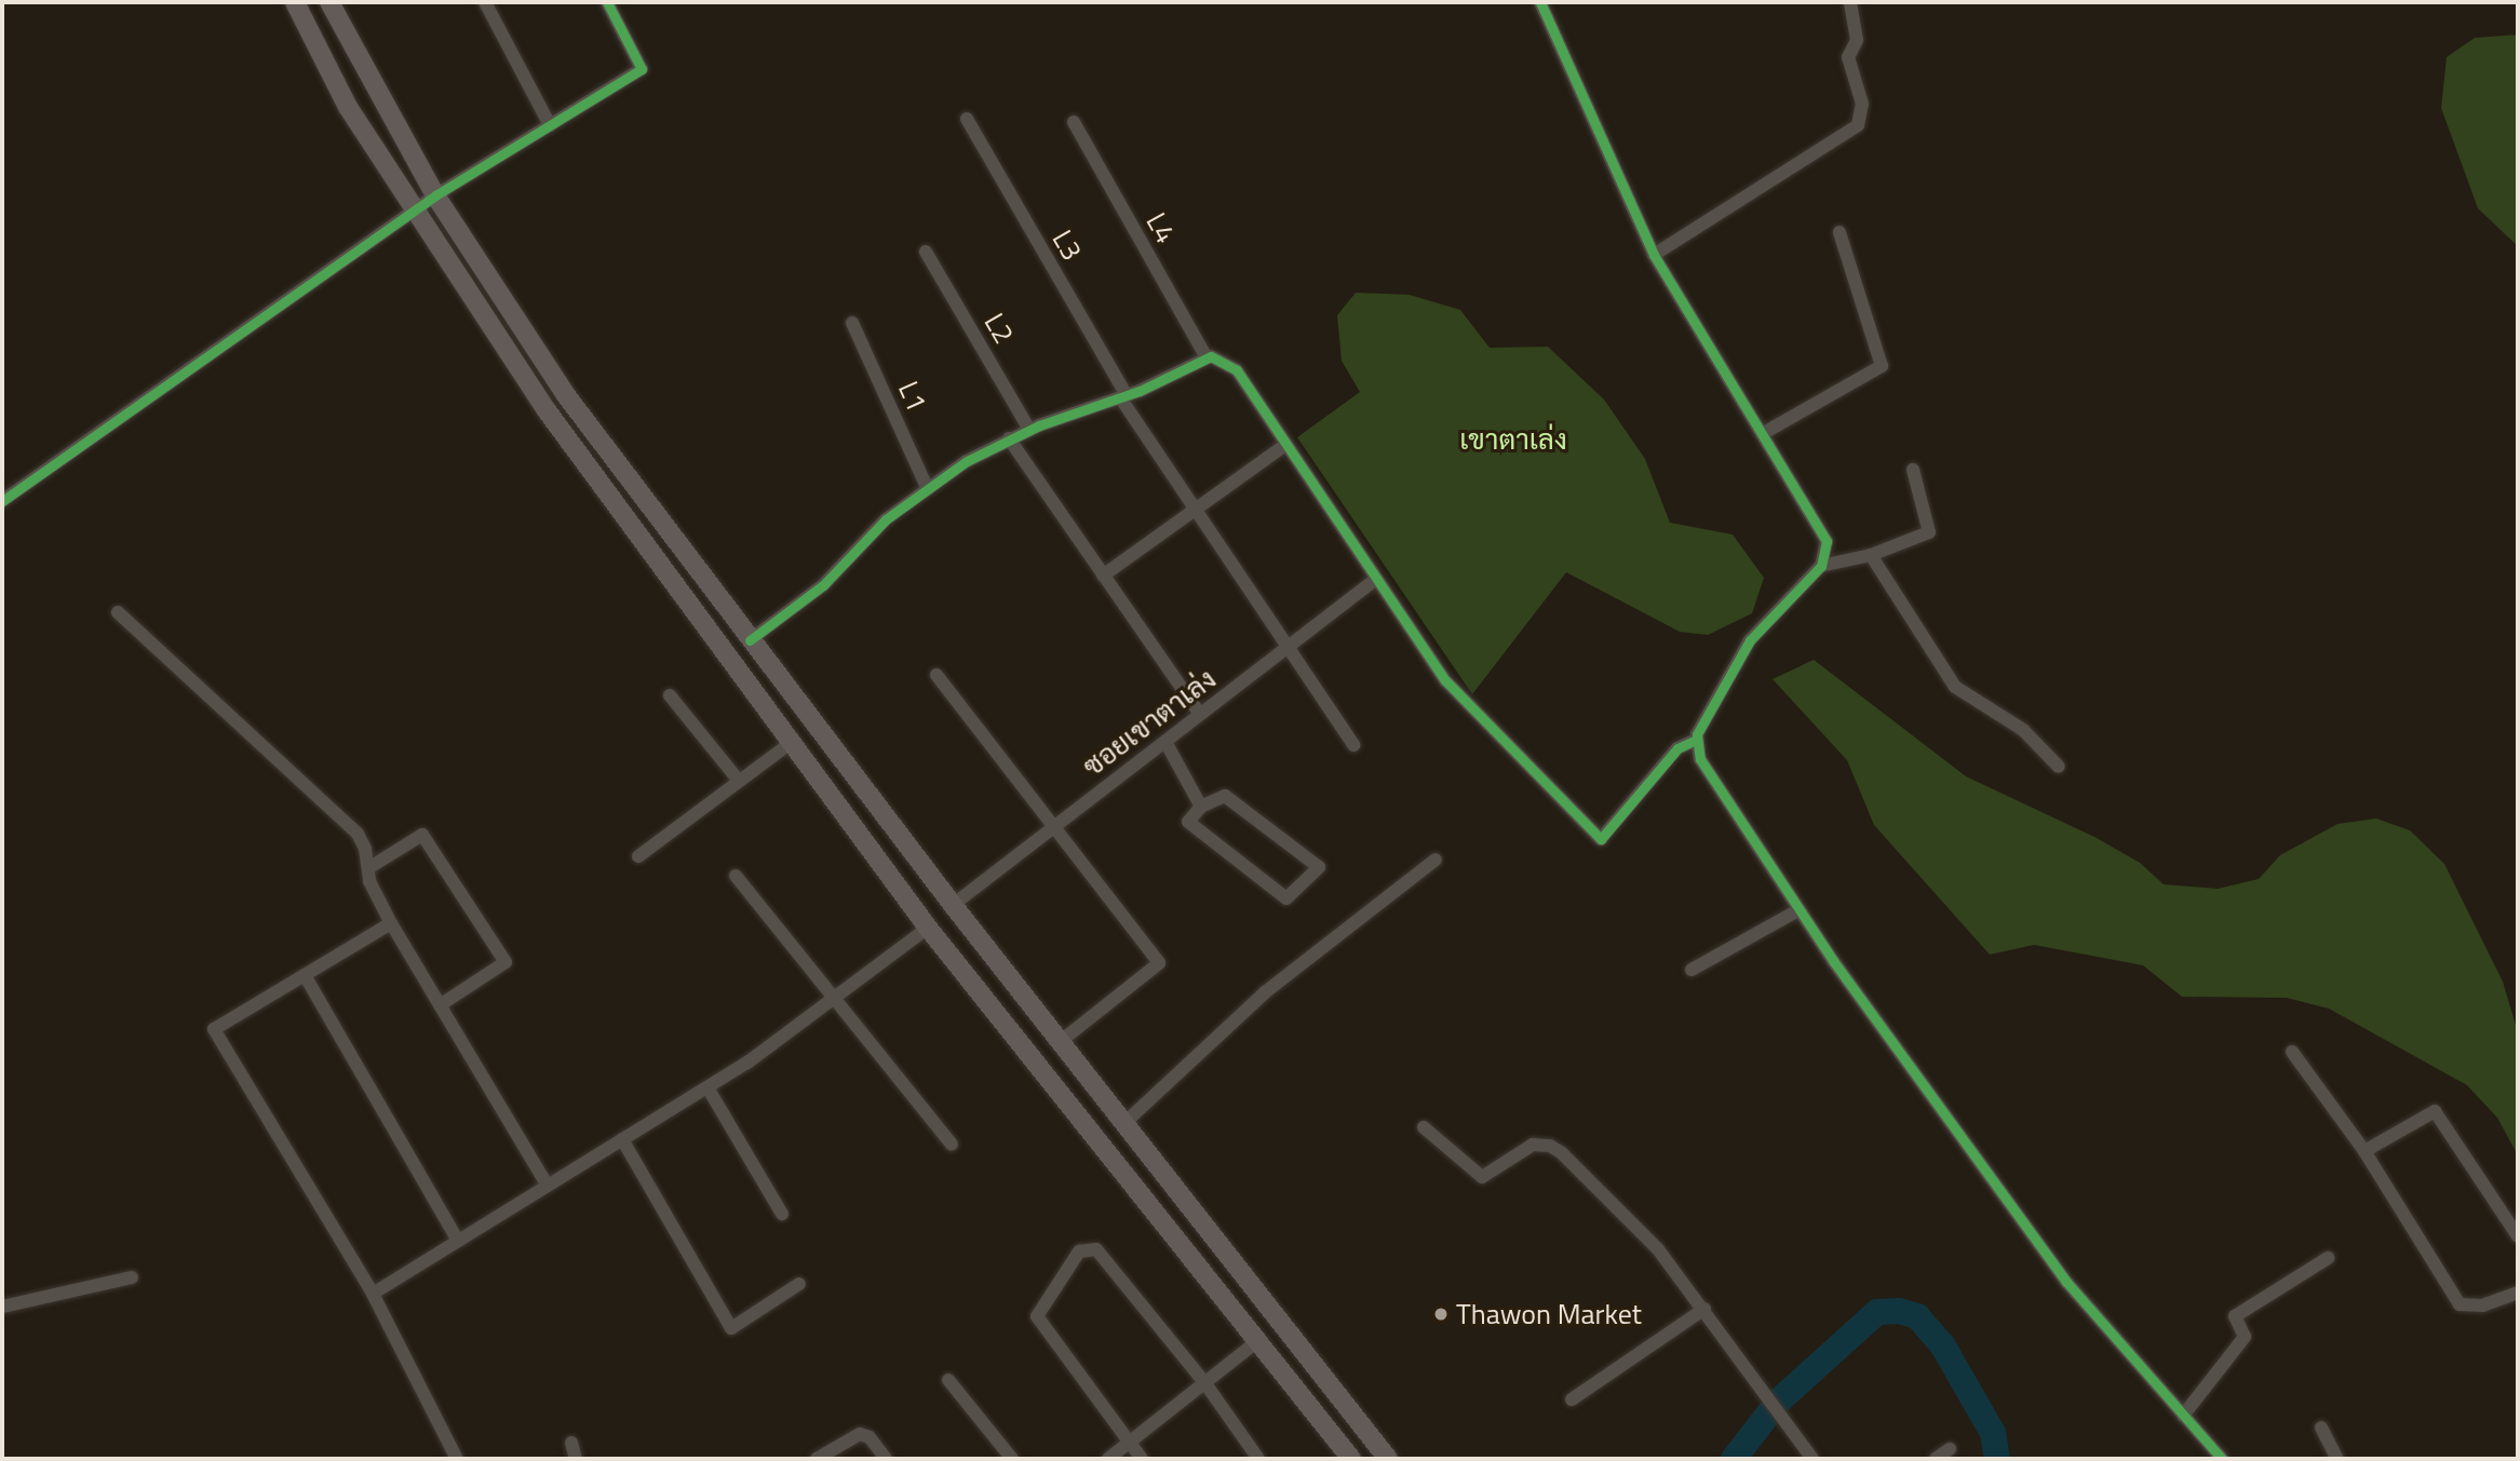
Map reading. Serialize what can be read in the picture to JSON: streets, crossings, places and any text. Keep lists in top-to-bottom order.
{
  "streets": {
    "street": [
      "L4",
      "L3",
      "L2",
      "L1",
      "ซอยเขาตาเล่ง"
    ]
  },
  "crossings": [
    ["L3", "ซอยเขาตาเล่ง"]
  ],
  "parks": ["เขาตาเล่ง"],
  "places": ["Thawon Market"]
}
